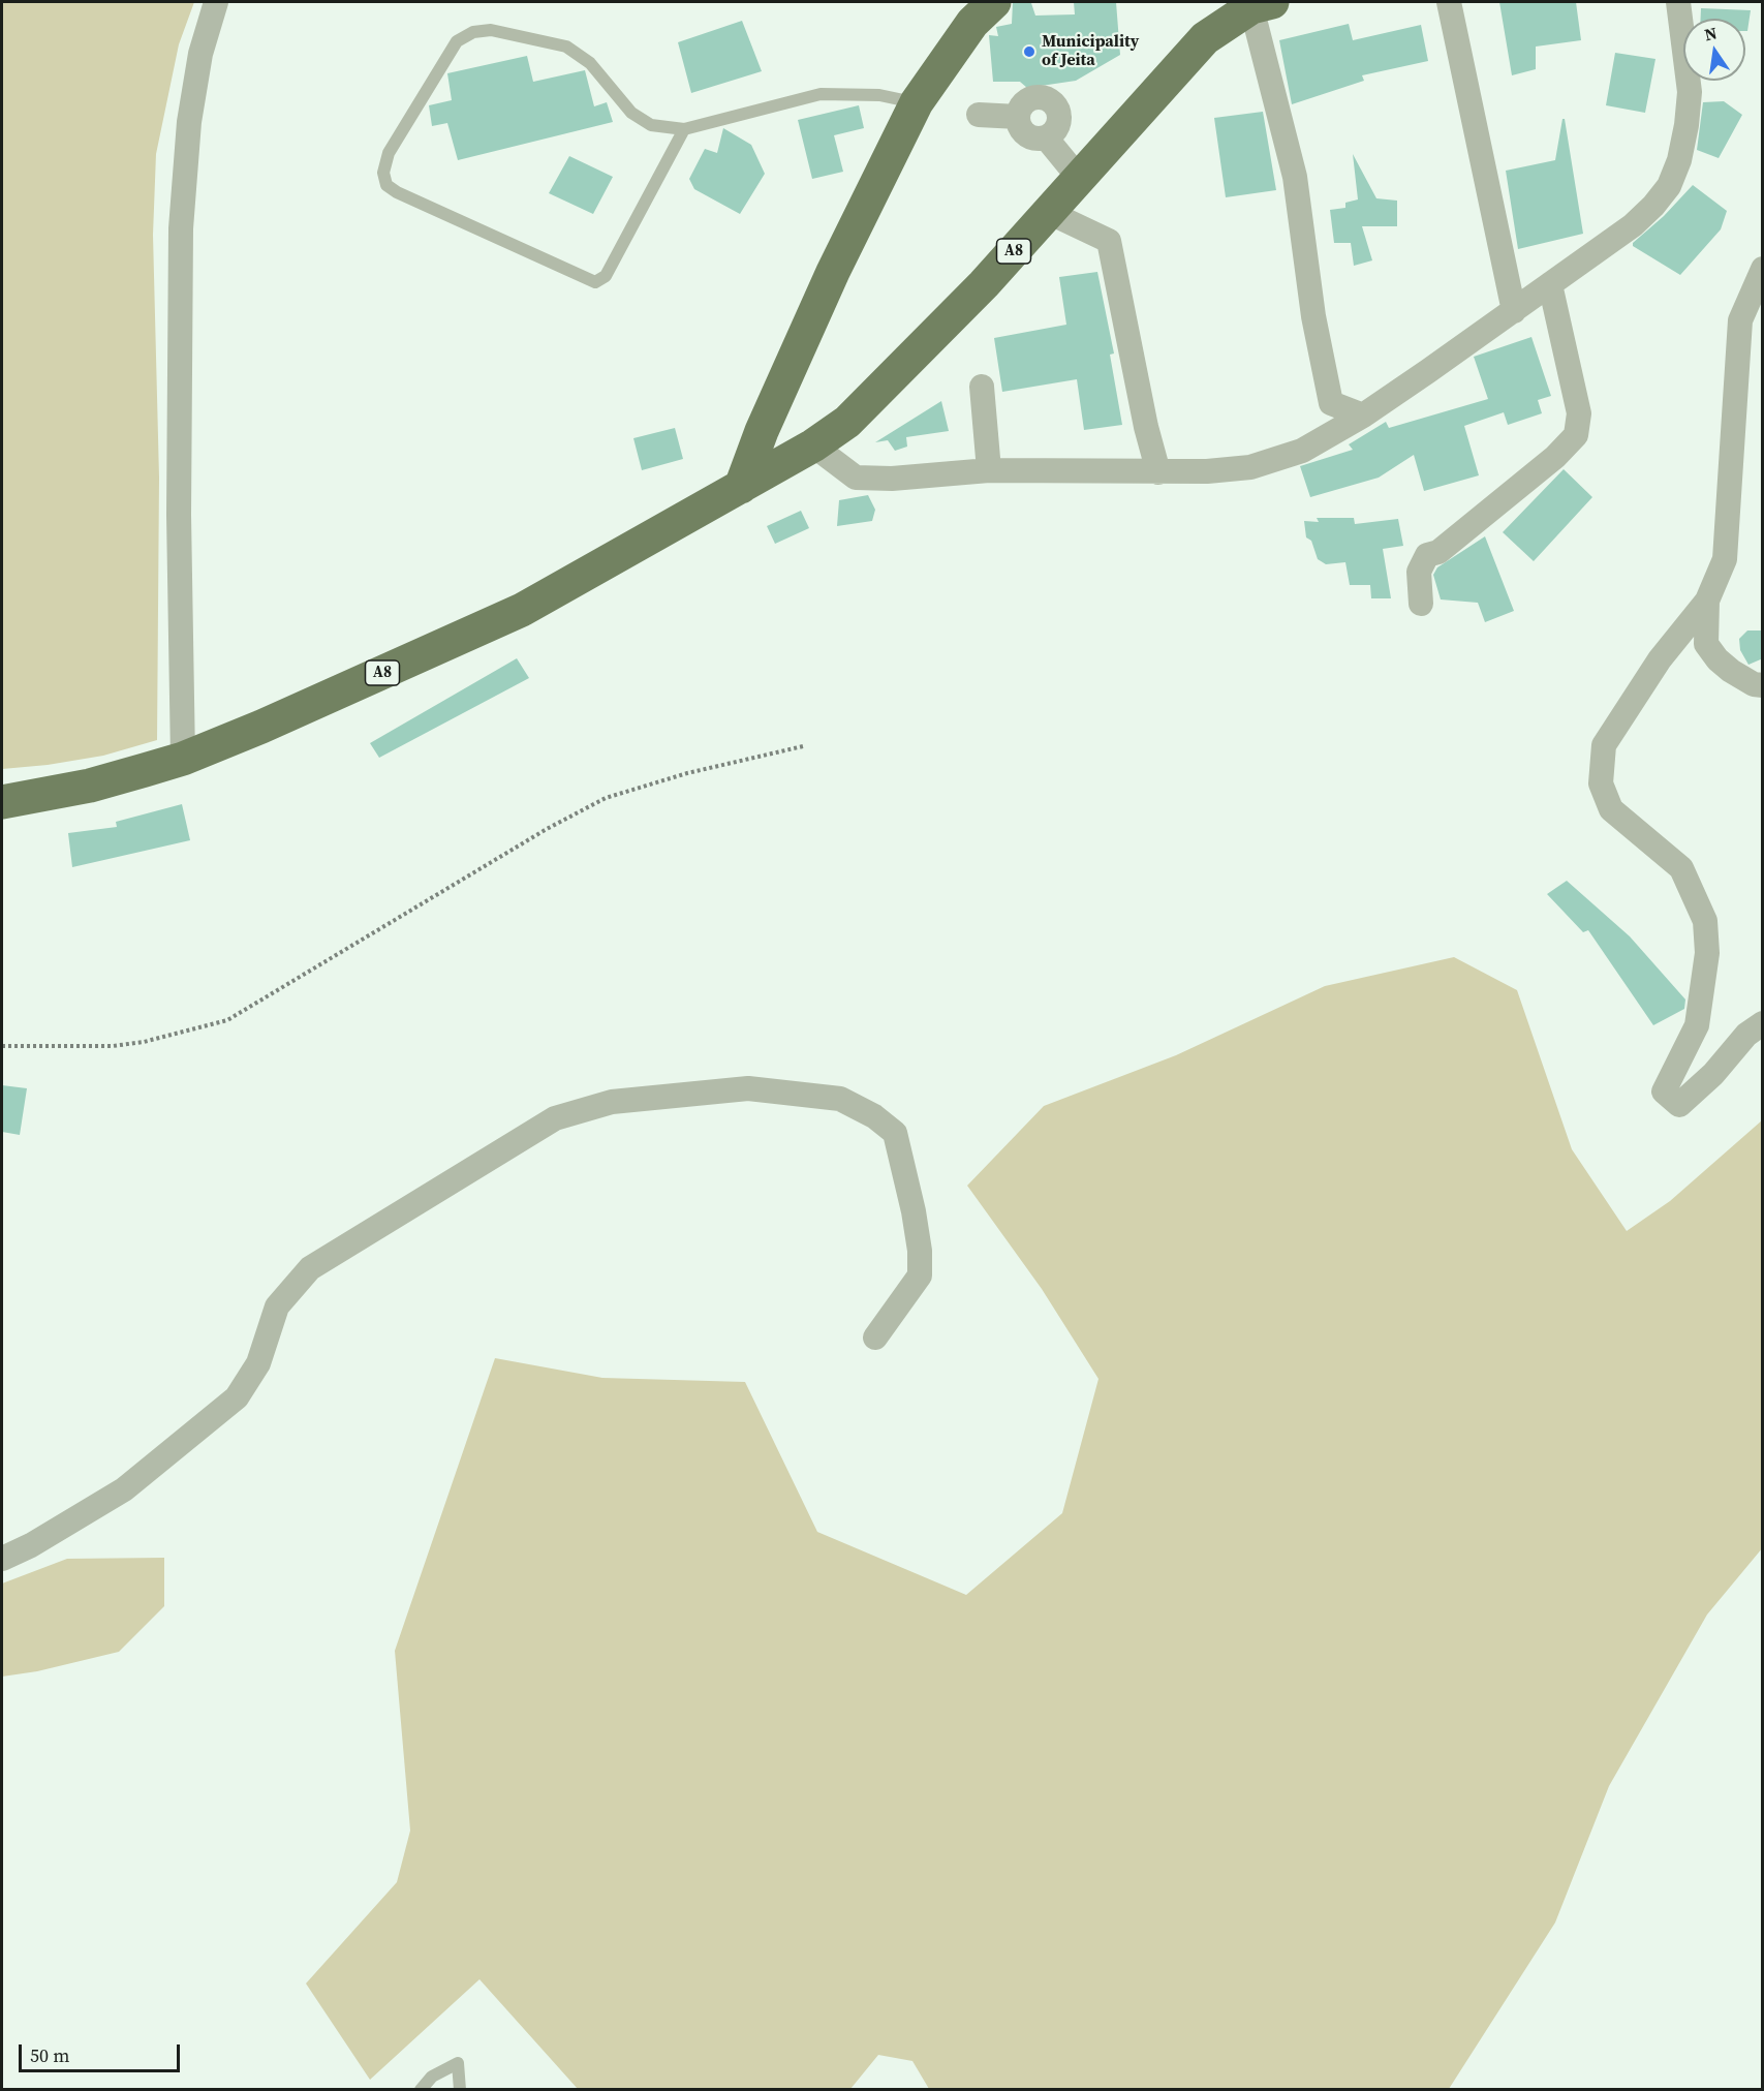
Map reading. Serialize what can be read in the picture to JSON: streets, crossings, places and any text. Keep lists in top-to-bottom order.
{
  "streets": {
    "highway": ["A8"]
  },
  "places": ["Municipality of Jeita"],
  "scale_bar": "50 m",
  "north": "top"
}
